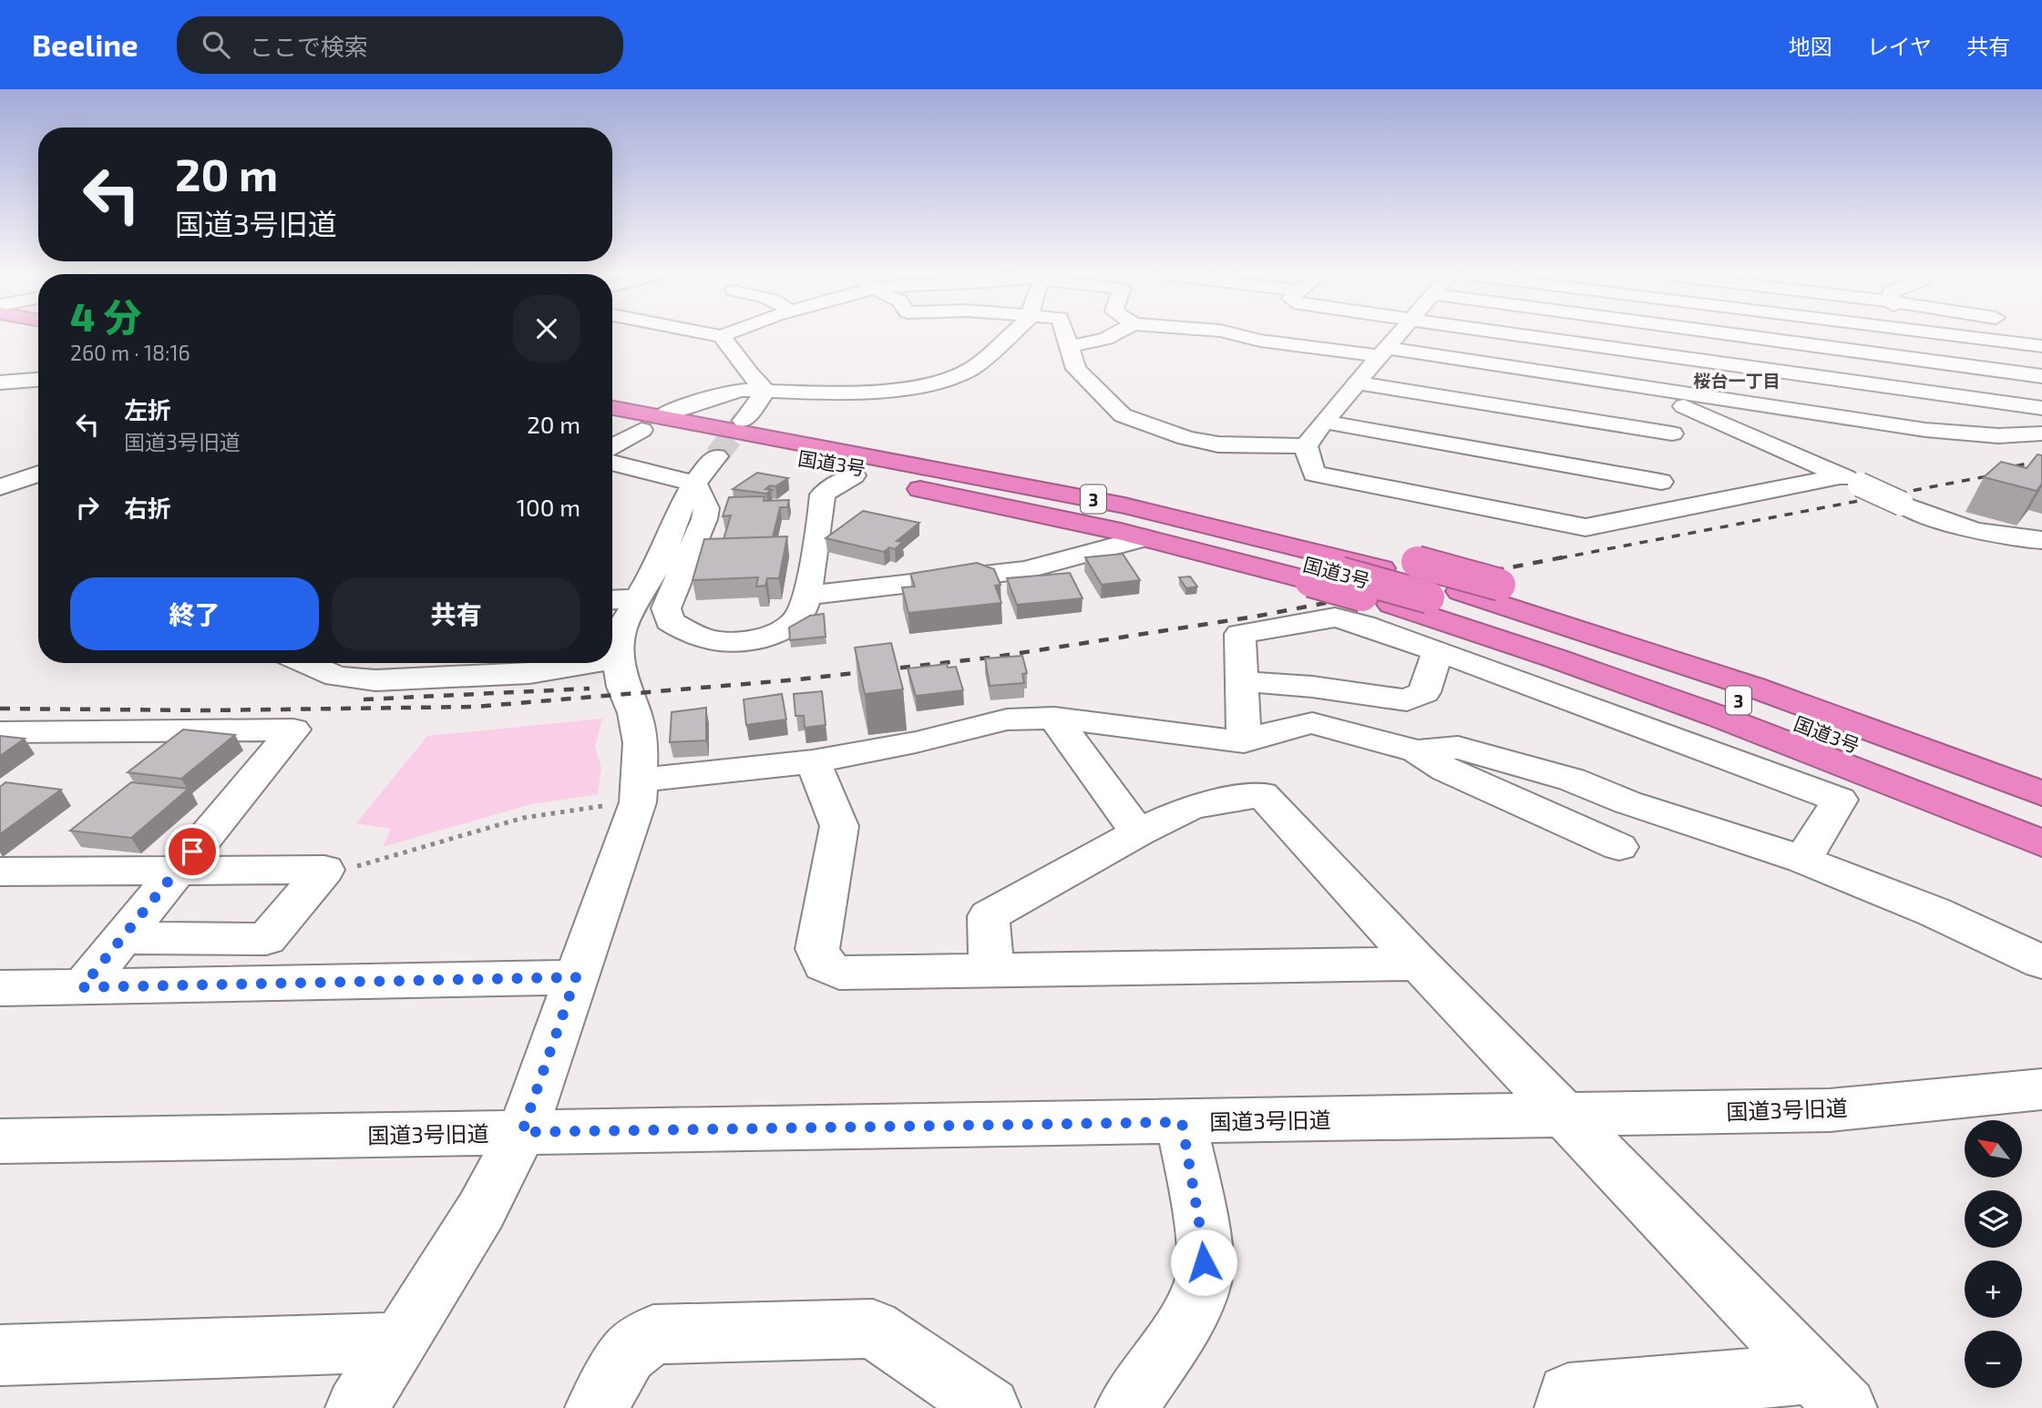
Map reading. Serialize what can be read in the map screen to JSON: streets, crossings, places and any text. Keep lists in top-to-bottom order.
{
  "streets": {
    "highway": ["国道3号", "3"],
    "street": ["国道3号旧道"]
  },
  "districts": ["桜台一丁目"],
  "north": "top left",
  "page": {
    "header": "Beeline",
    "search": "ここで検索",
    "nav": ["地図", "レイヤ", "共有"],
    "turn": ["20 m", "国道3号旧道"],
    "heading": ["4 分", "260 m · 18:16"],
    "list": [
      {
        "name": "左折",
        "note": "国道3号旧道",
        "value": "20 m"
      },
      {
        "name": "右折",
        "value": "100 m"
      }
    ],
    "buttons": ["終了", "共有"],
    "map_buttons": ["+", "−"]
  }
}
